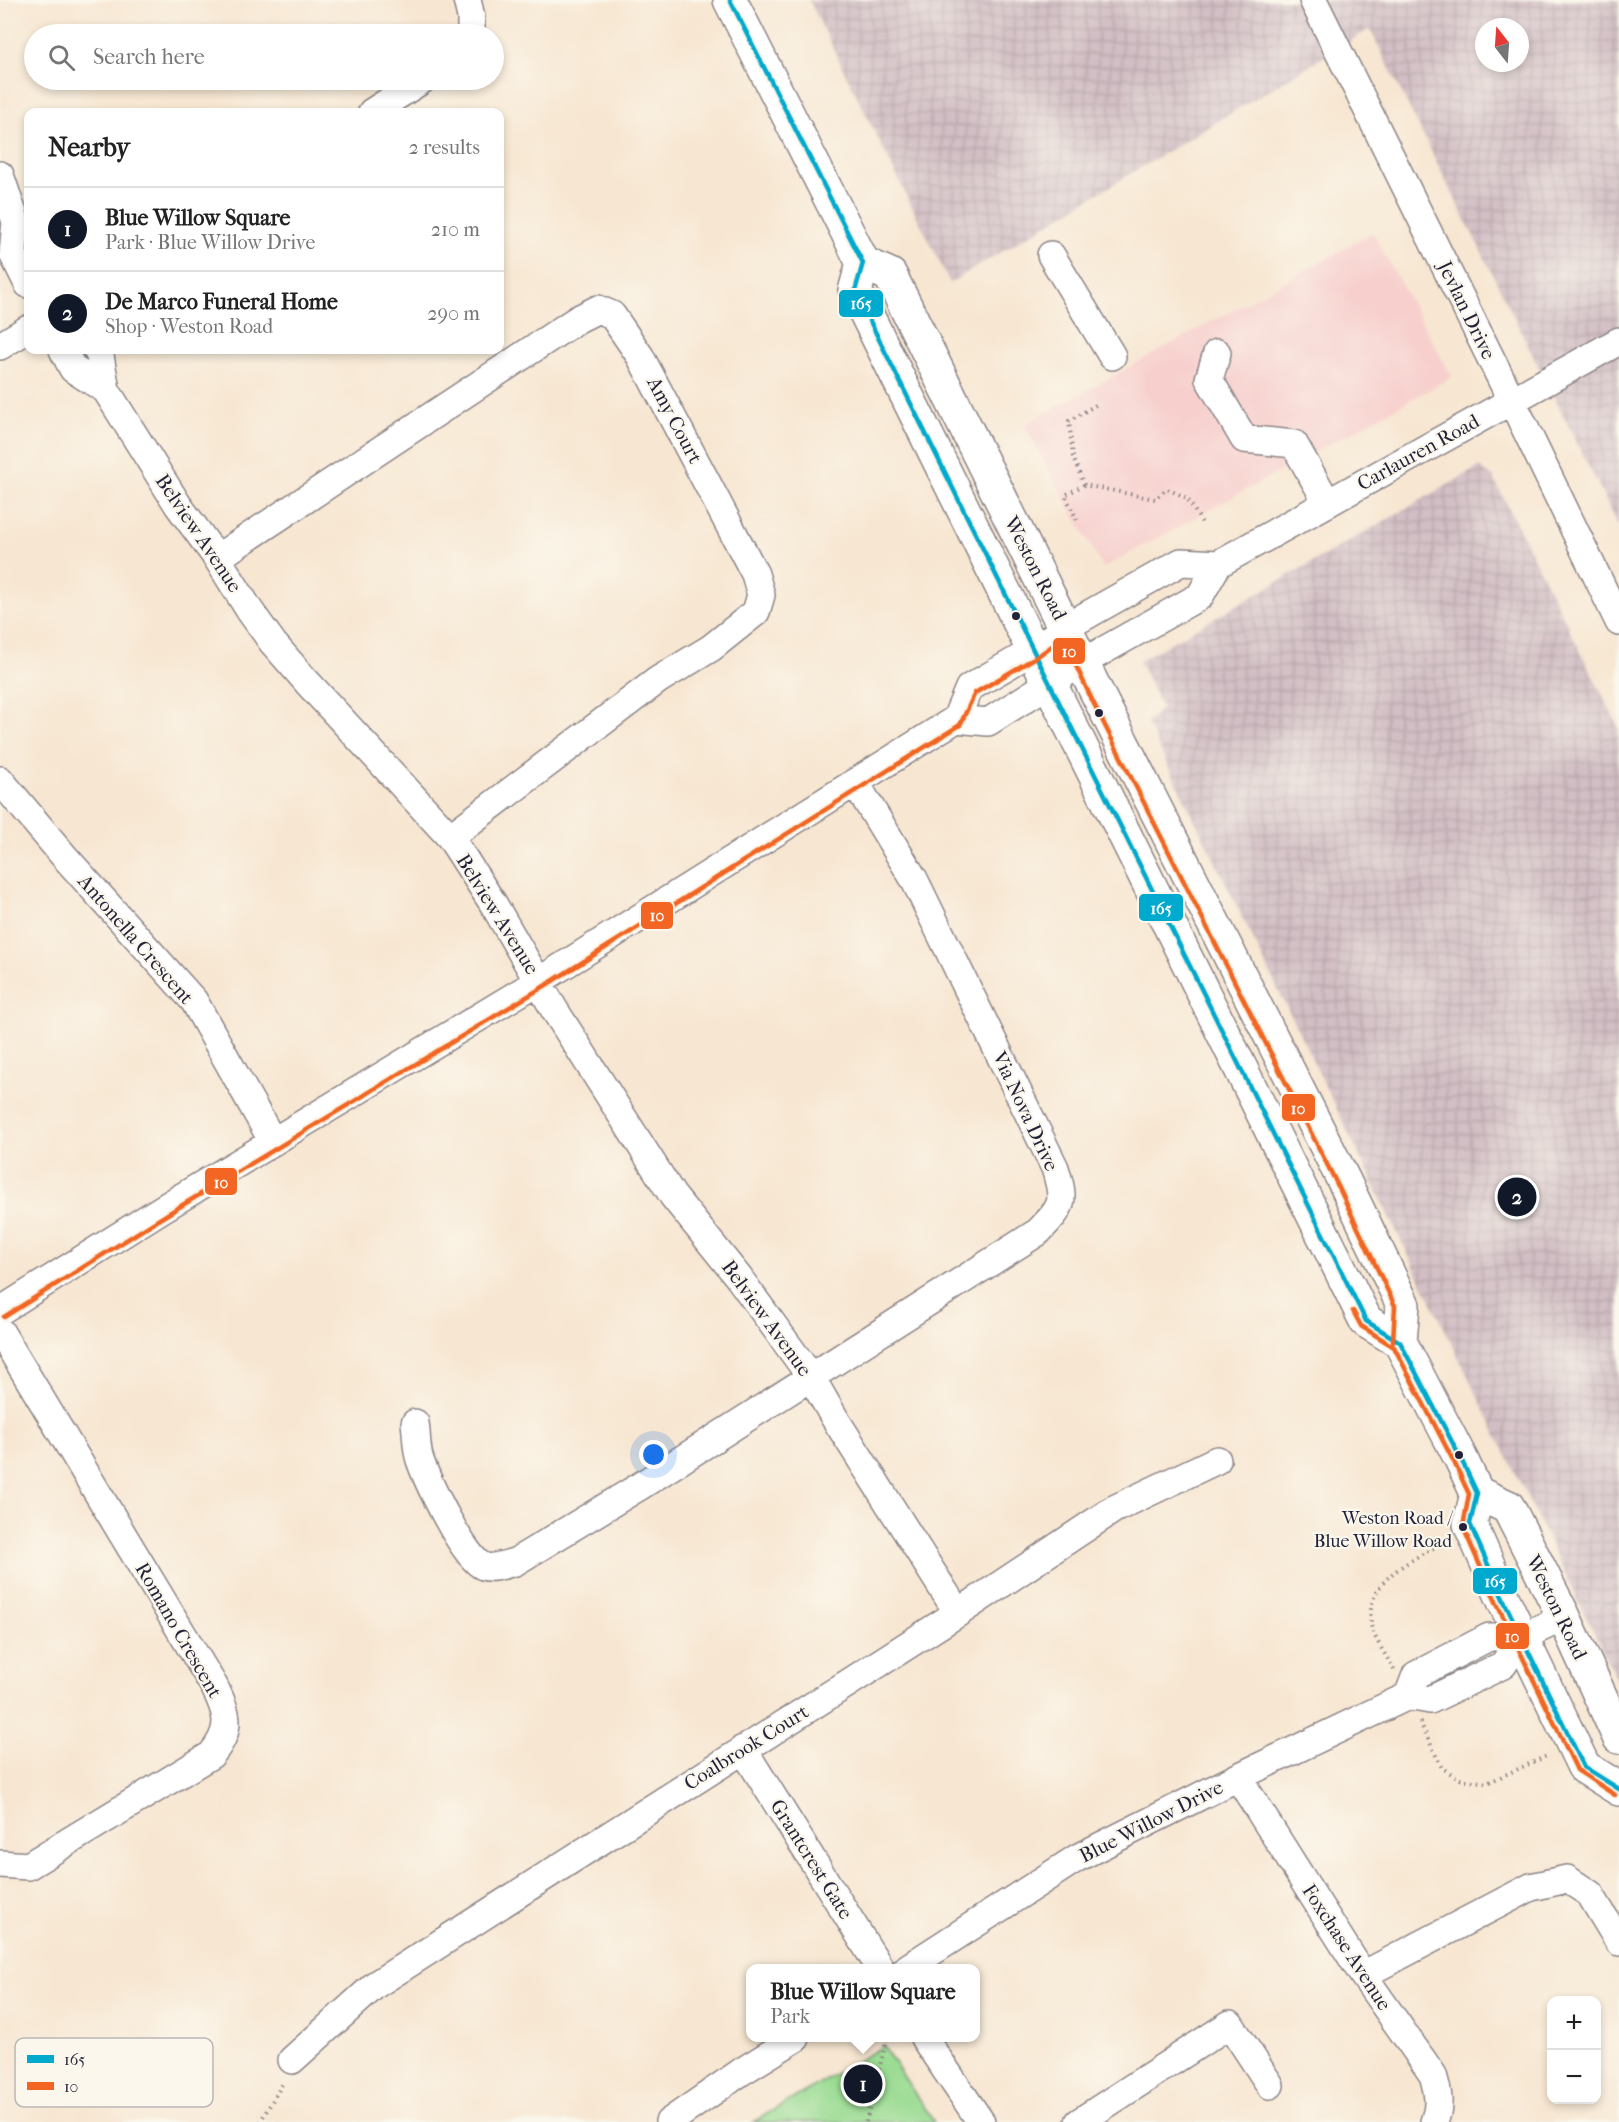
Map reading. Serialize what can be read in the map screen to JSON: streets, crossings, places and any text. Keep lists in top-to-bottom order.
{
  "streets": {
    "main road": ["Weston Road"],
    "street": [
      "Jevlan Drive",
      "Amy Court",
      "Carlauren Road",
      "Belview Avenue",
      "Antonella Crescent",
      "Via Nova Drive",
      "Romano Crescent",
      "Coalbrook Court",
      "Blue Willow Drive",
      "Grantcrest Gate",
      "Foxchase Avenue"
    ]
  },
  "crossings": [
    ["Jevlan Drive", "Carlauren Road"],
    ["Amy Court", "Belview Avenue"],
    ["Belview Avenue", "Via Nova Drive"],
    ["Belview Avenue", "Coalbrook Court"],
    ["Weston Road", "Blue Willow Drive"],
    ["Coalbrook Court", "Grantcrest Gate"],
    ["Blue Willow Drive", "Foxchase Avenue"]
  ],
  "places": ["Weston Road / Blue Willow Road"],
  "lines": ["transit line 165", "transit line 10"],
  "legend": ["165", "10"],
  "north": "top",
  "page": {
    "search": "Search here",
    "heading": ["Nearby", "2 results"],
    "list": [
      {
        "mark": "1",
        "name": "Blue Willow Square",
        "note": "Park · Blue Willow Drive",
        "value": "210 m"
      },
      {
        "mark": "2",
        "name": "De Marco Funeral Home",
        "note": "Shop · Weston Road",
        "value": "290 m"
      }
    ],
    "pins": ["2", "1"],
    "popup": ["Blue Willow Square", "Park"],
    "map_buttons": ["+", "−"]
  }
}
